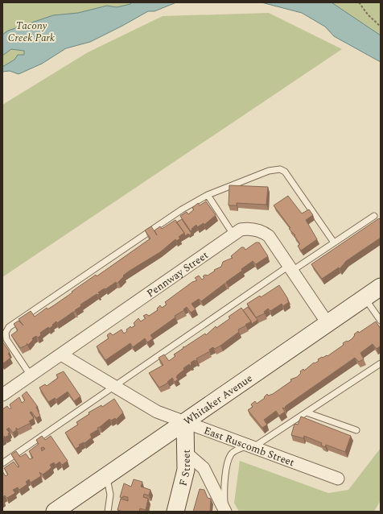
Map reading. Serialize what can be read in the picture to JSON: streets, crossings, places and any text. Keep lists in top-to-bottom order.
{
  "streets": {
    "main road": ["Whitaker Avenue", "F Street"],
    "street": ["Pennway Street", "East Ruscomb Street"]
  },
  "crossings": [
    ["Pennway Street", "Whitaker Avenue"],
    ["Pennway Street", "East Ruscomb Street"],
    ["Whitaker Avenue", "East Ruscomb Street"],
    ["Whitaker Avenue", "F Street"],
    ["East Ruscomb Street", "F Street"]
  ],
  "parks": ["Tacony Creek Park"]
}
